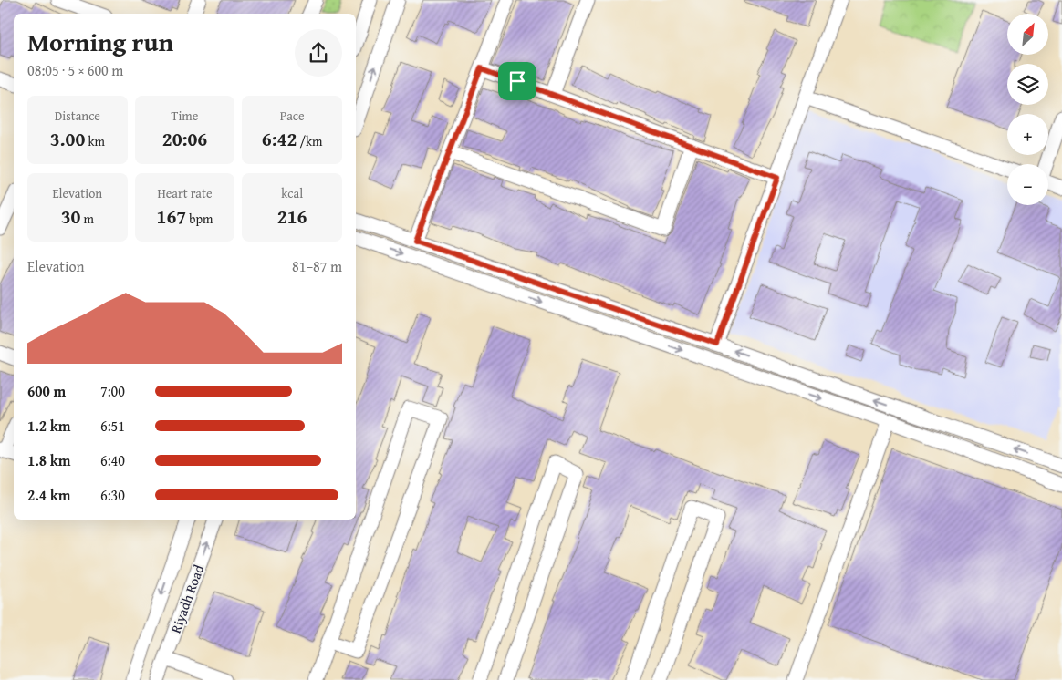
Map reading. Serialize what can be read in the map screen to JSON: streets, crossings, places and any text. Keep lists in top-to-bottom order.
{
  "streets": {
    "street": ["Riyadh Road"]
  },
  "north": "top right",
  "page": {
    "map_buttons": ["+", "−"],
    "heading": ["Morning run", "08:05 · 5 × 600 m"],
    "stats": [
      ["Distance", "3.00 km"],
      ["Time", "20:06"],
      ["Pace", "6:42 /km"],
      ["Elevation", "30 m"],
      ["Heart rate", "167 bpm"],
      ["kcal", "216"]
    ],
    "chart": ["Elevation", "81–87 m"],
    "list": [
      {
        "name": "600 m",
        "note": "7:00"
      },
      {
        "name": "1.2 km",
        "note": "6:51"
      },
      {
        "name": "1.8 km",
        "note": "6:40"
      },
      {
        "name": "2.4 km",
        "note": "6:30"
      }
    ]
  }
}
